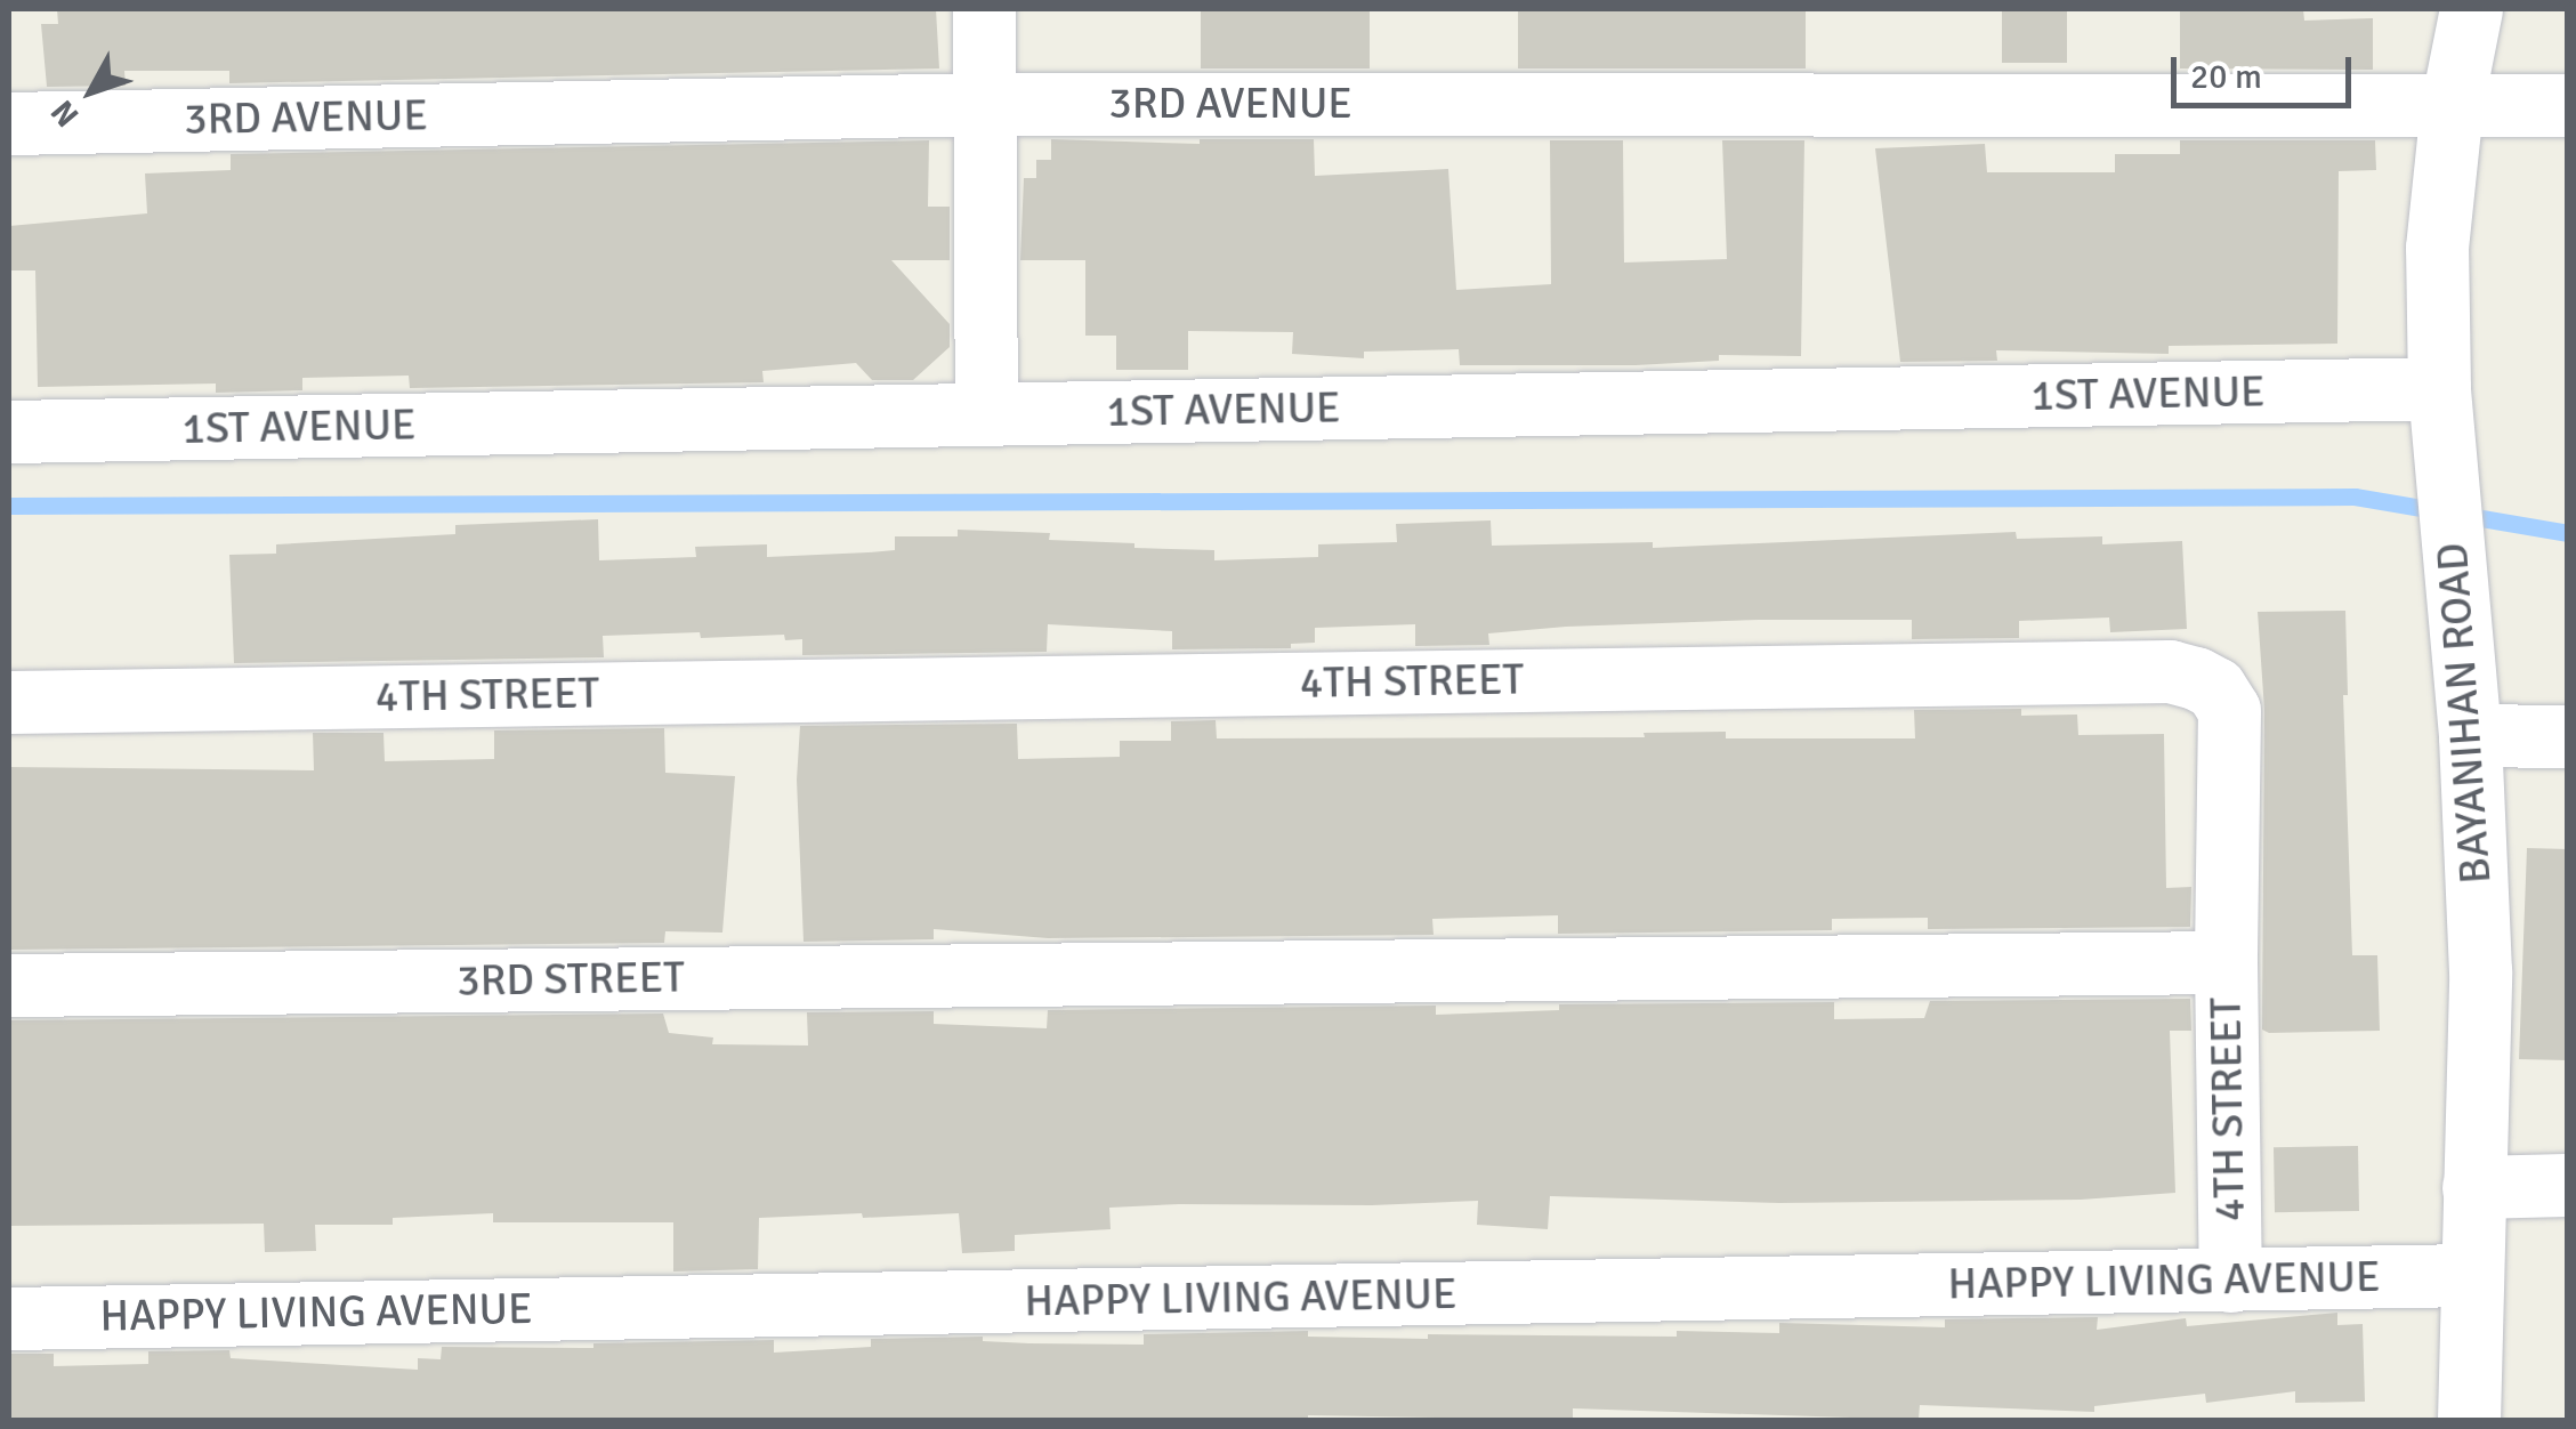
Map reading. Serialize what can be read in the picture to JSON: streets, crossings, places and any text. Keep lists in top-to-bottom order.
{
  "streets": {
    "street": [
      "3RD AVENUE",
      "1ST AVENUE",
      "4TH STREET",
      "BAYANIHAN ROAD",
      "3RD STREET",
      "HAPPY LIVING AVENUE"
    ]
  },
  "crossings": [
    ["3RD AVENUE", "BAYANIHAN ROAD"],
    ["1ST AVENUE", "BAYANIHAN ROAD"],
    ["4TH STREET", "3RD STREET"],
    ["4TH STREET", "HAPPY LIVING AVENUE"],
    ["BAYANIHAN ROAD", "HAPPY LIVING AVENUE"]
  ],
  "scale_bar": "20 m",
  "north": "bottom left"
}
